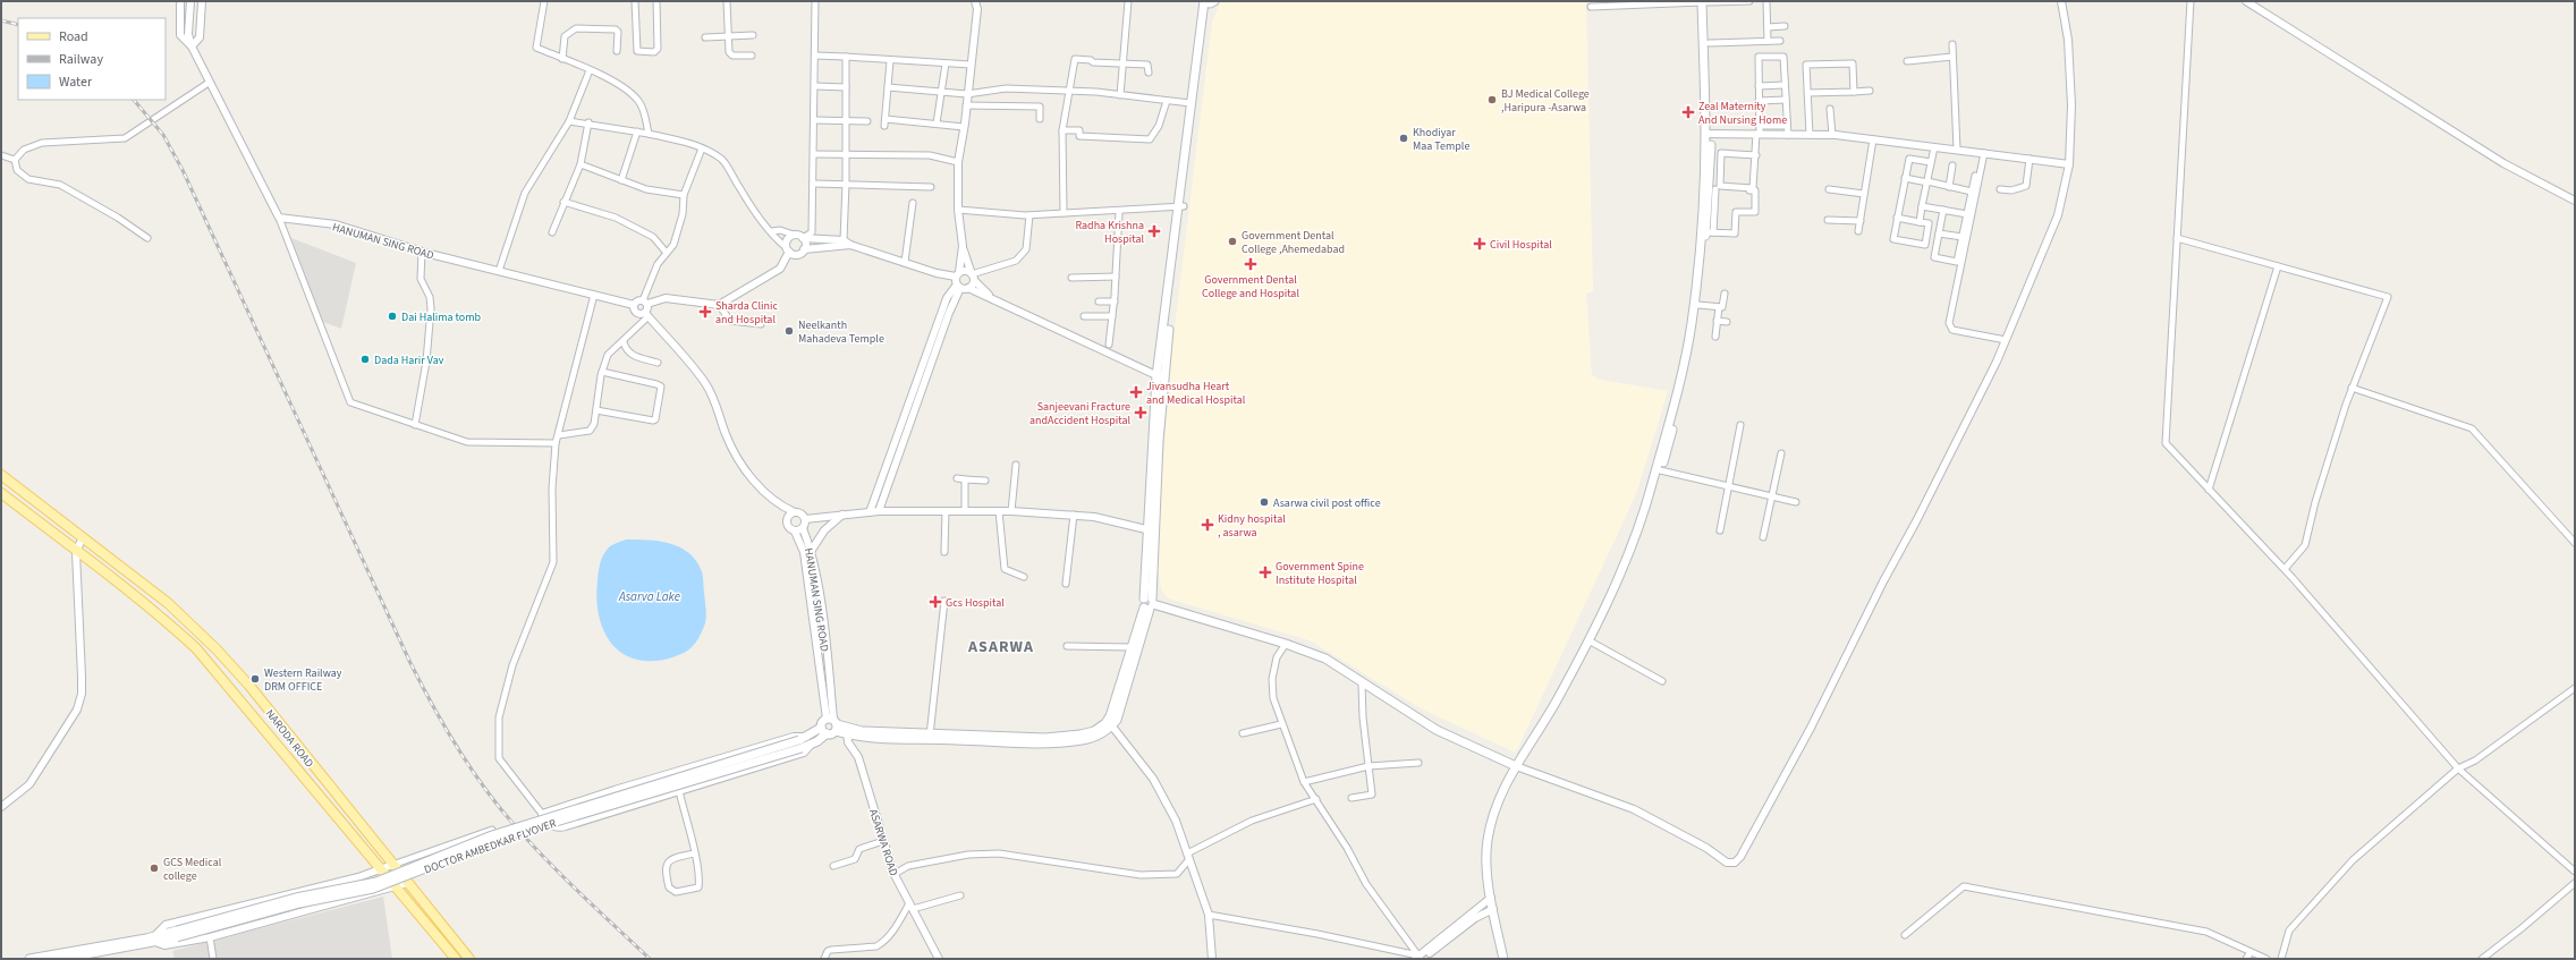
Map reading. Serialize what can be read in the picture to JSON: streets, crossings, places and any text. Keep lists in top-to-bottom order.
{
  "streets": {
    "main road": ["NARODA ROAD", "DOCTOR AMBEDKAR FLYOVER"],
    "street": ["HANUMAN SING ROAD", "ASARWA ROAD"]
  },
  "districts": ["ASARWA"],
  "water": ["Asarva Lake"],
  "places": {
    "other": [
      "BJ Medical College ,Haripura -Asarwa",
      "Khodiyar Maa Temple",
      "Government Dental College ,Ahemedabad",
      "Dai Halima tomb",
      "Neelkanth Mahadeva Temple",
      "Dada Harir Vav",
      "Asarwa civil post office",
      "Western Railway DRM OFFICE",
      "GCS Medical college"
    ],
    "health": [
      "Zeal Maternity And Nursing Home",
      "Radha Krishna Hospital",
      "Civil Hospital",
      "Government Dental College and Hospital",
      "Sharda Clinic and Hospital",
      "Jivansudha Heart and Medical Hospital",
      "Sanjeevani Fracture andAccident Hospital",
      "Kidny hospital , asarwa",
      "Government Spine Institute Hospital",
      "Gcs Hospital"
    ]
  },
  "legend": ["Road", "Railway", "Water"]
}
